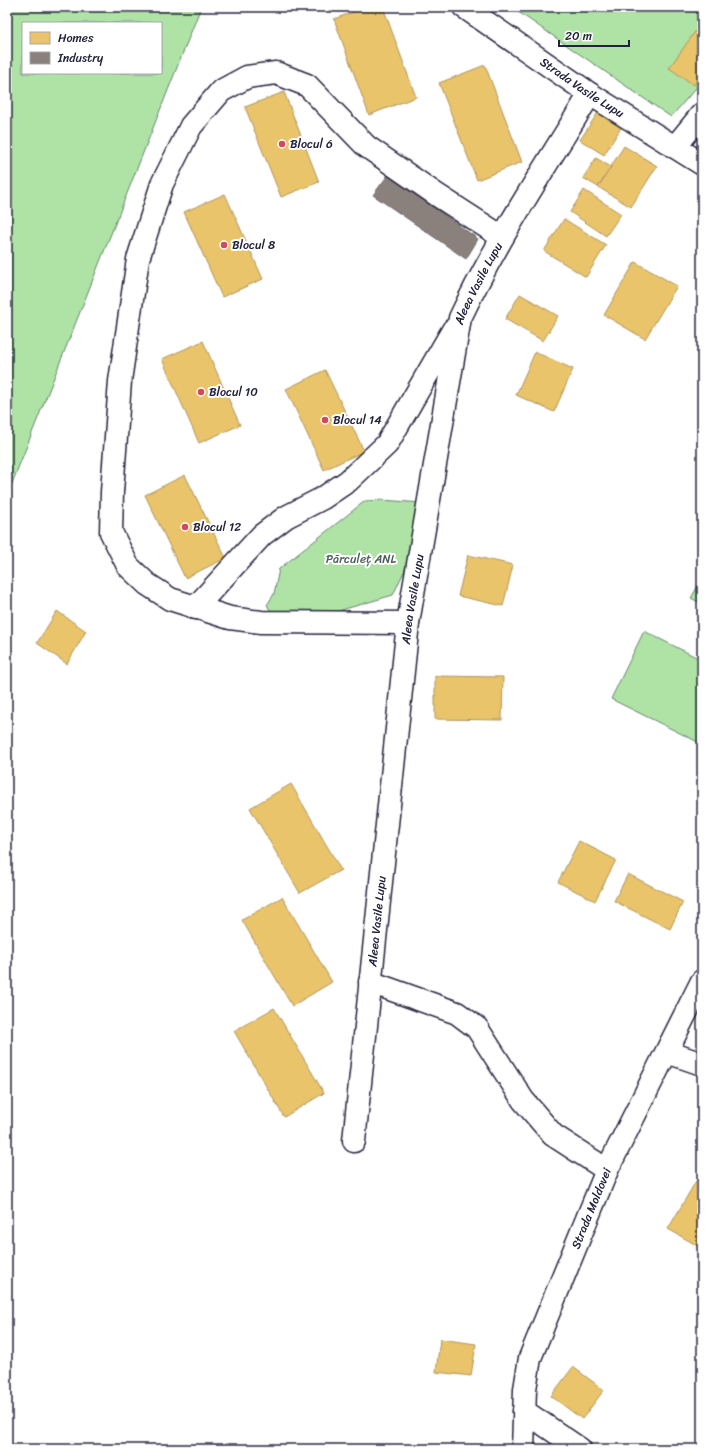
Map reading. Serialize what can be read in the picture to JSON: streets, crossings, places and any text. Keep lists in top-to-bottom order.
{
  "streets": {
    "street": ["Strada Vasile Lupu", "Aleea Vasile Lupu", "Strada Moldovei"]
  },
  "crossings": [
    ["Strada Vasile Lupu", "Aleea Vasile Lupu"]
  ],
  "parks": ["Părculeț ANL"],
  "places": [
    "Blocul 6",
    "Blocul 8",
    "Blocul 10",
    "Blocul 14",
    "Blocul 12"
  ],
  "legend": ["Homes", "Industry"],
  "scale_bar": "20 m"
}
